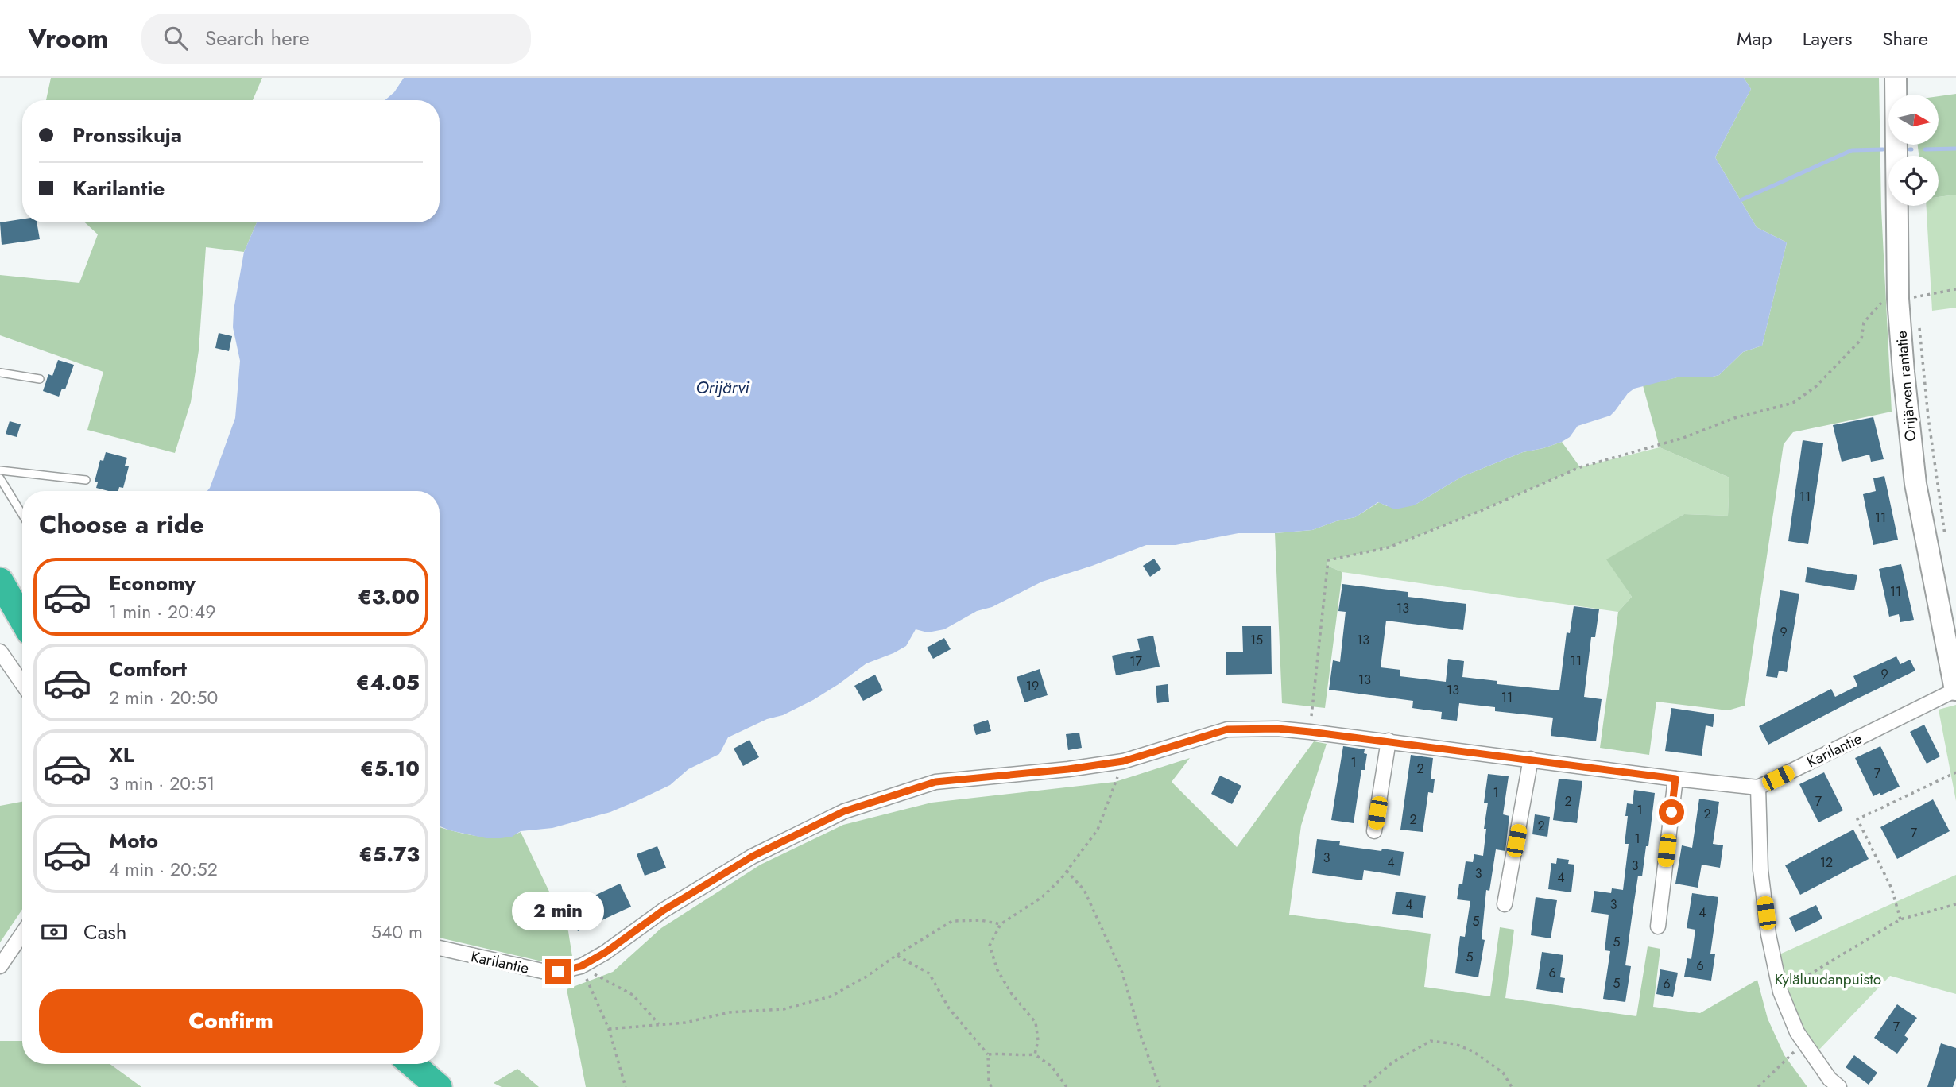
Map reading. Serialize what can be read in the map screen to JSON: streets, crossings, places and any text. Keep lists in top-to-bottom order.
{
  "streets": {
    "street": ["Orijärven rantatie", "Karilantie"]
  },
  "crossings": [
    ["Orijärven rantatie", "Karilantie"]
  ],
  "water": ["Orijärvi"],
  "parks": ["Kyläluudanpuisto"],
  "house_numbers": [
    "11",
    "11",
    "11",
    "13",
    "9",
    "15",
    "13",
    "11",
    "17",
    "9",
    "13",
    "19",
    "13",
    "11",
    "1",
    "2",
    "7",
    "1",
    "2",
    "7",
    "1",
    "2",
    "2",
    "2",
    "7",
    "1",
    "3",
    "4",
    "12",
    "3",
    "3",
    "4",
    "4",
    "3",
    "4",
    "5",
    "5",
    "5",
    "6",
    "6",
    "5",
    "6",
    "7"
  ],
  "north": "right",
  "page": {
    "header": "Vroom",
    "search": "Search here",
    "nav": ["Map", "Layers", "Share"],
    "banner": ["Pronssikuja", "Karilantie"],
    "heading": "Choose a ride",
    "list": [
      {
        "name": "Economy",
        "note": "1 min · 20:49",
        "value": "€3.00"
      },
      {
        "name": "Comfort",
        "note": "2 min · 20:50",
        "value": "€4.05"
      },
      {
        "name": "XL",
        "note": "3 min · 20:51",
        "value": "€5.10"
      },
      {
        "name": "Moto",
        "note": "4 min · 20:52",
        "value": "€5.73"
      }
    ],
    "bubble": "2 min",
    "pay": ["Cash", "540 m"],
    "buttons": "Confirm"
  }
}
